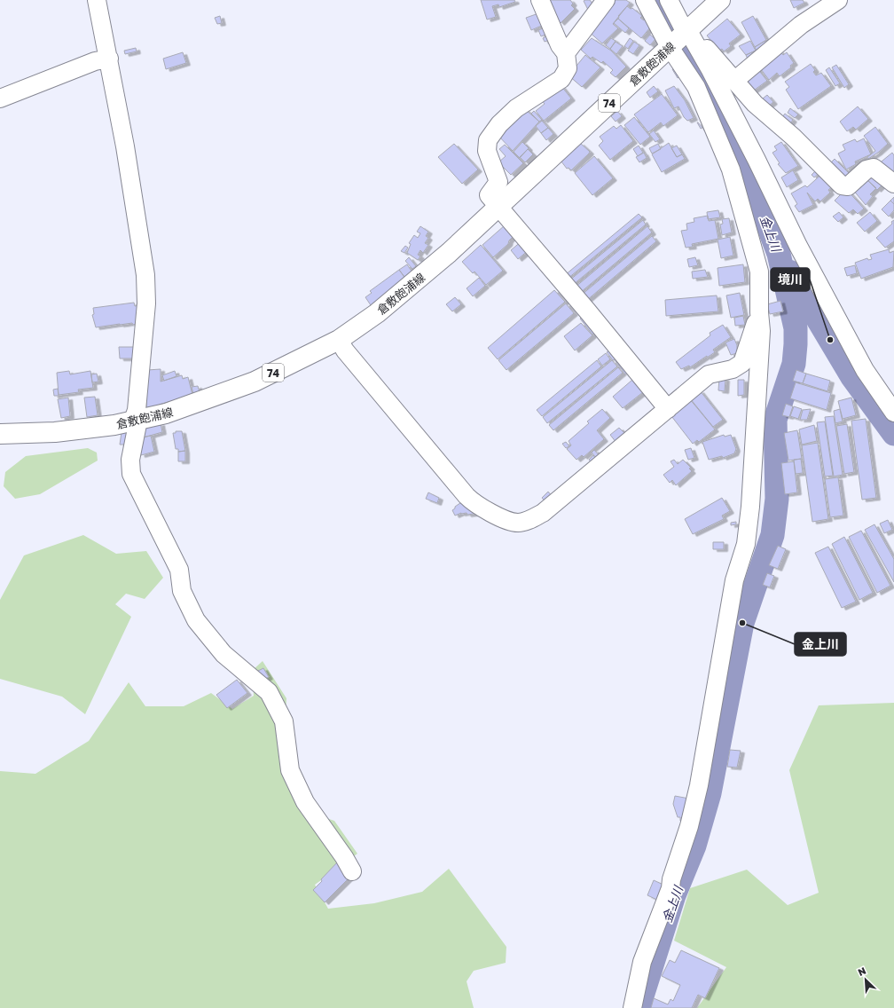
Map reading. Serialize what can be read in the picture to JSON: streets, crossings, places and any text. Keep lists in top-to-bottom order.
{
  "streets": {
    "main road": ["倉敷飽浦線", "74"]
  },
  "water": ["金上川"],
  "places": ["境川", "金上川"],
  "north": "top left"
}
